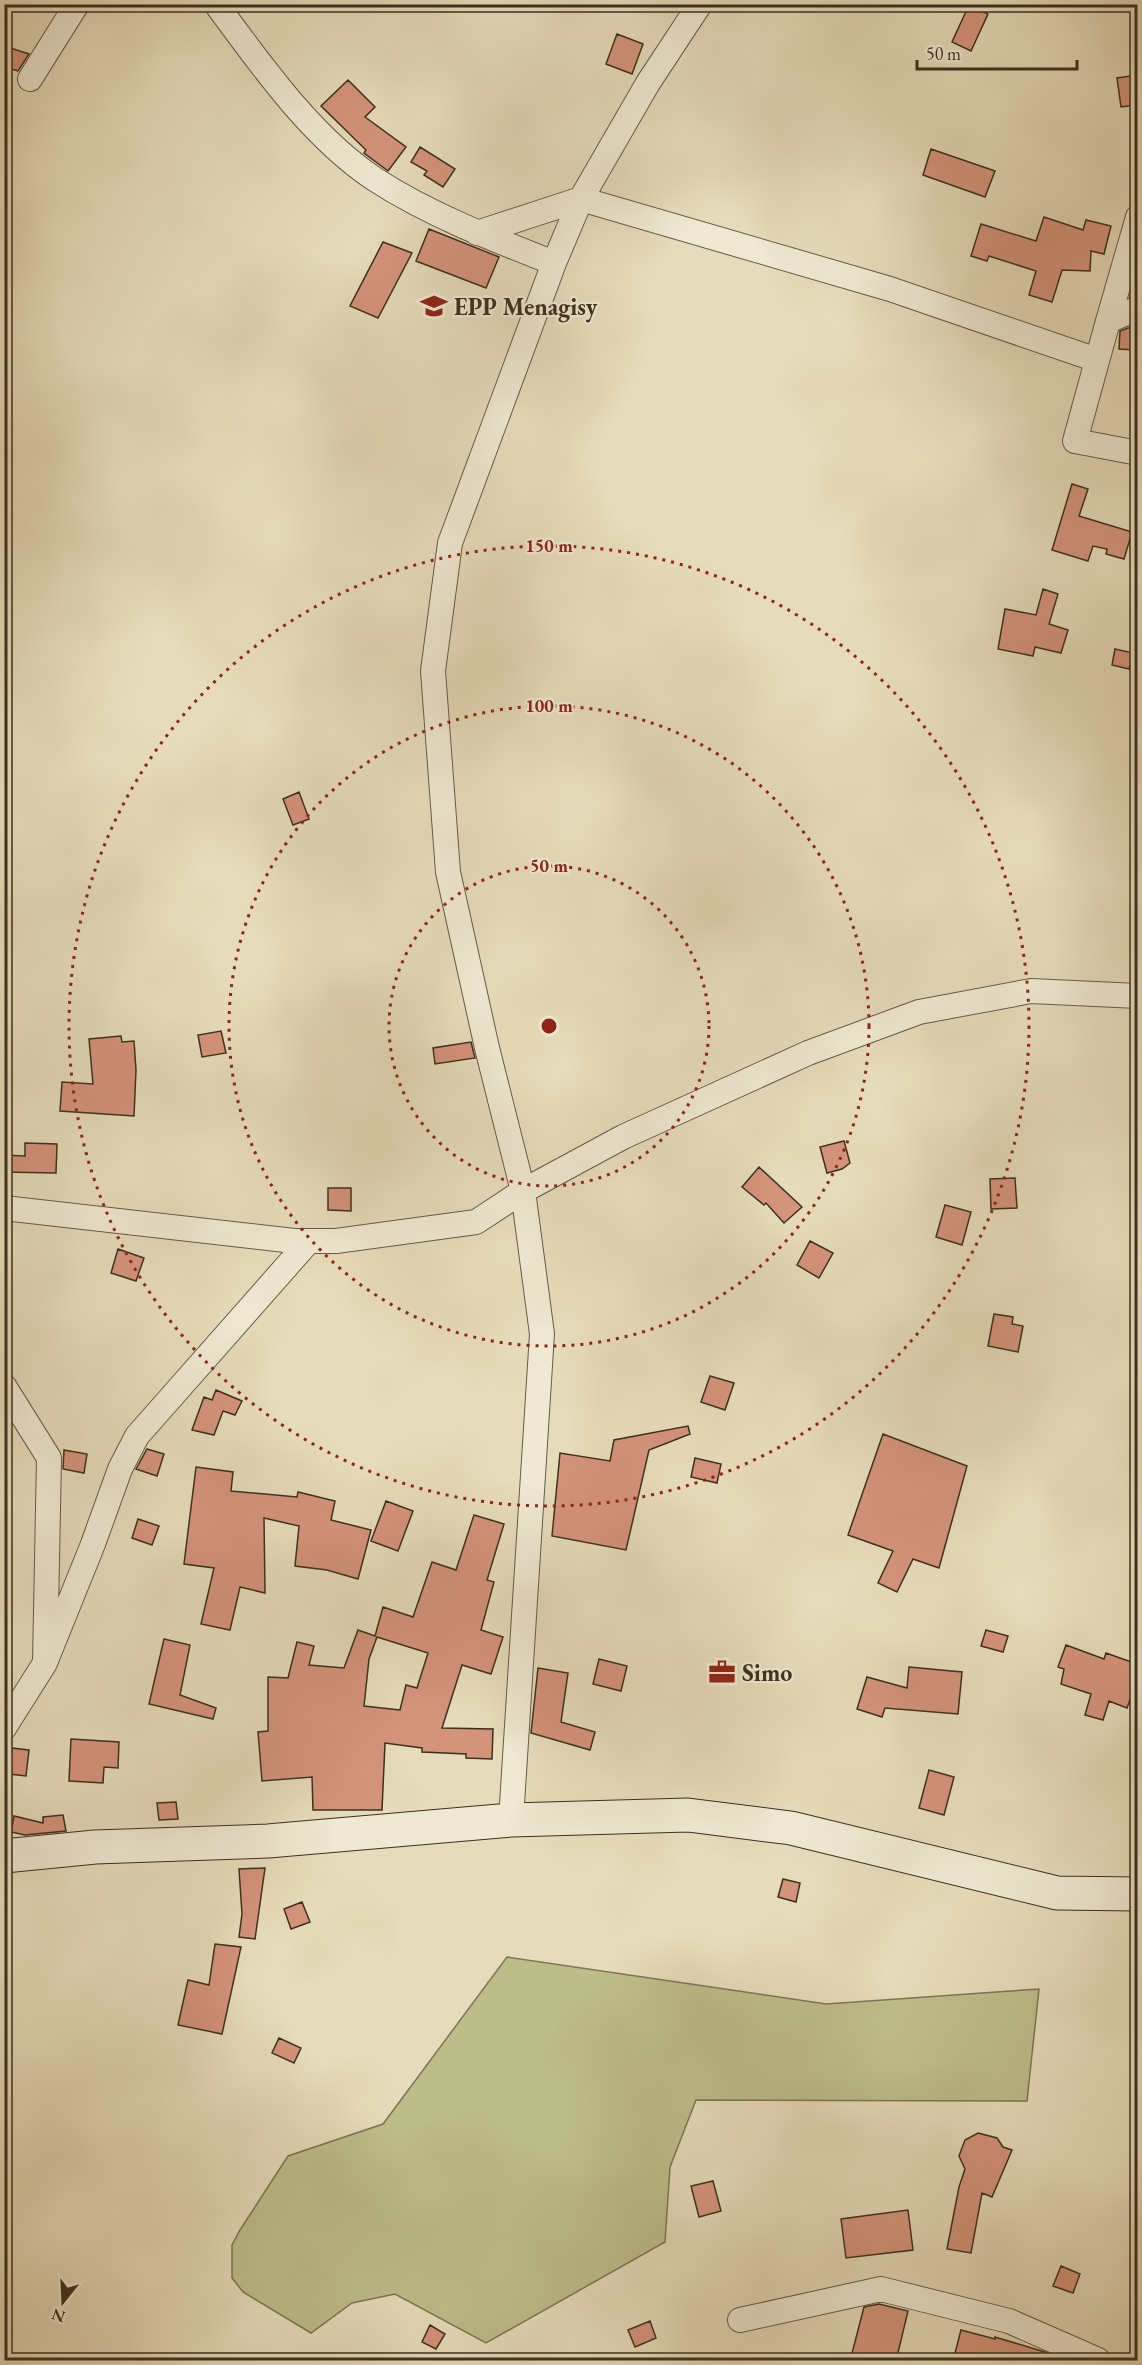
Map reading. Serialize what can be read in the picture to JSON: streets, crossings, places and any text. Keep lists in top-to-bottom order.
{
  "places": {
    "school or university": ["EPP Menagisy"],
    "office": ["Simo"]
  },
  "scale_bar": "50 m",
  "north": "bottom",
  "rings": ["150 m", "100 m", "50 m"]
}
